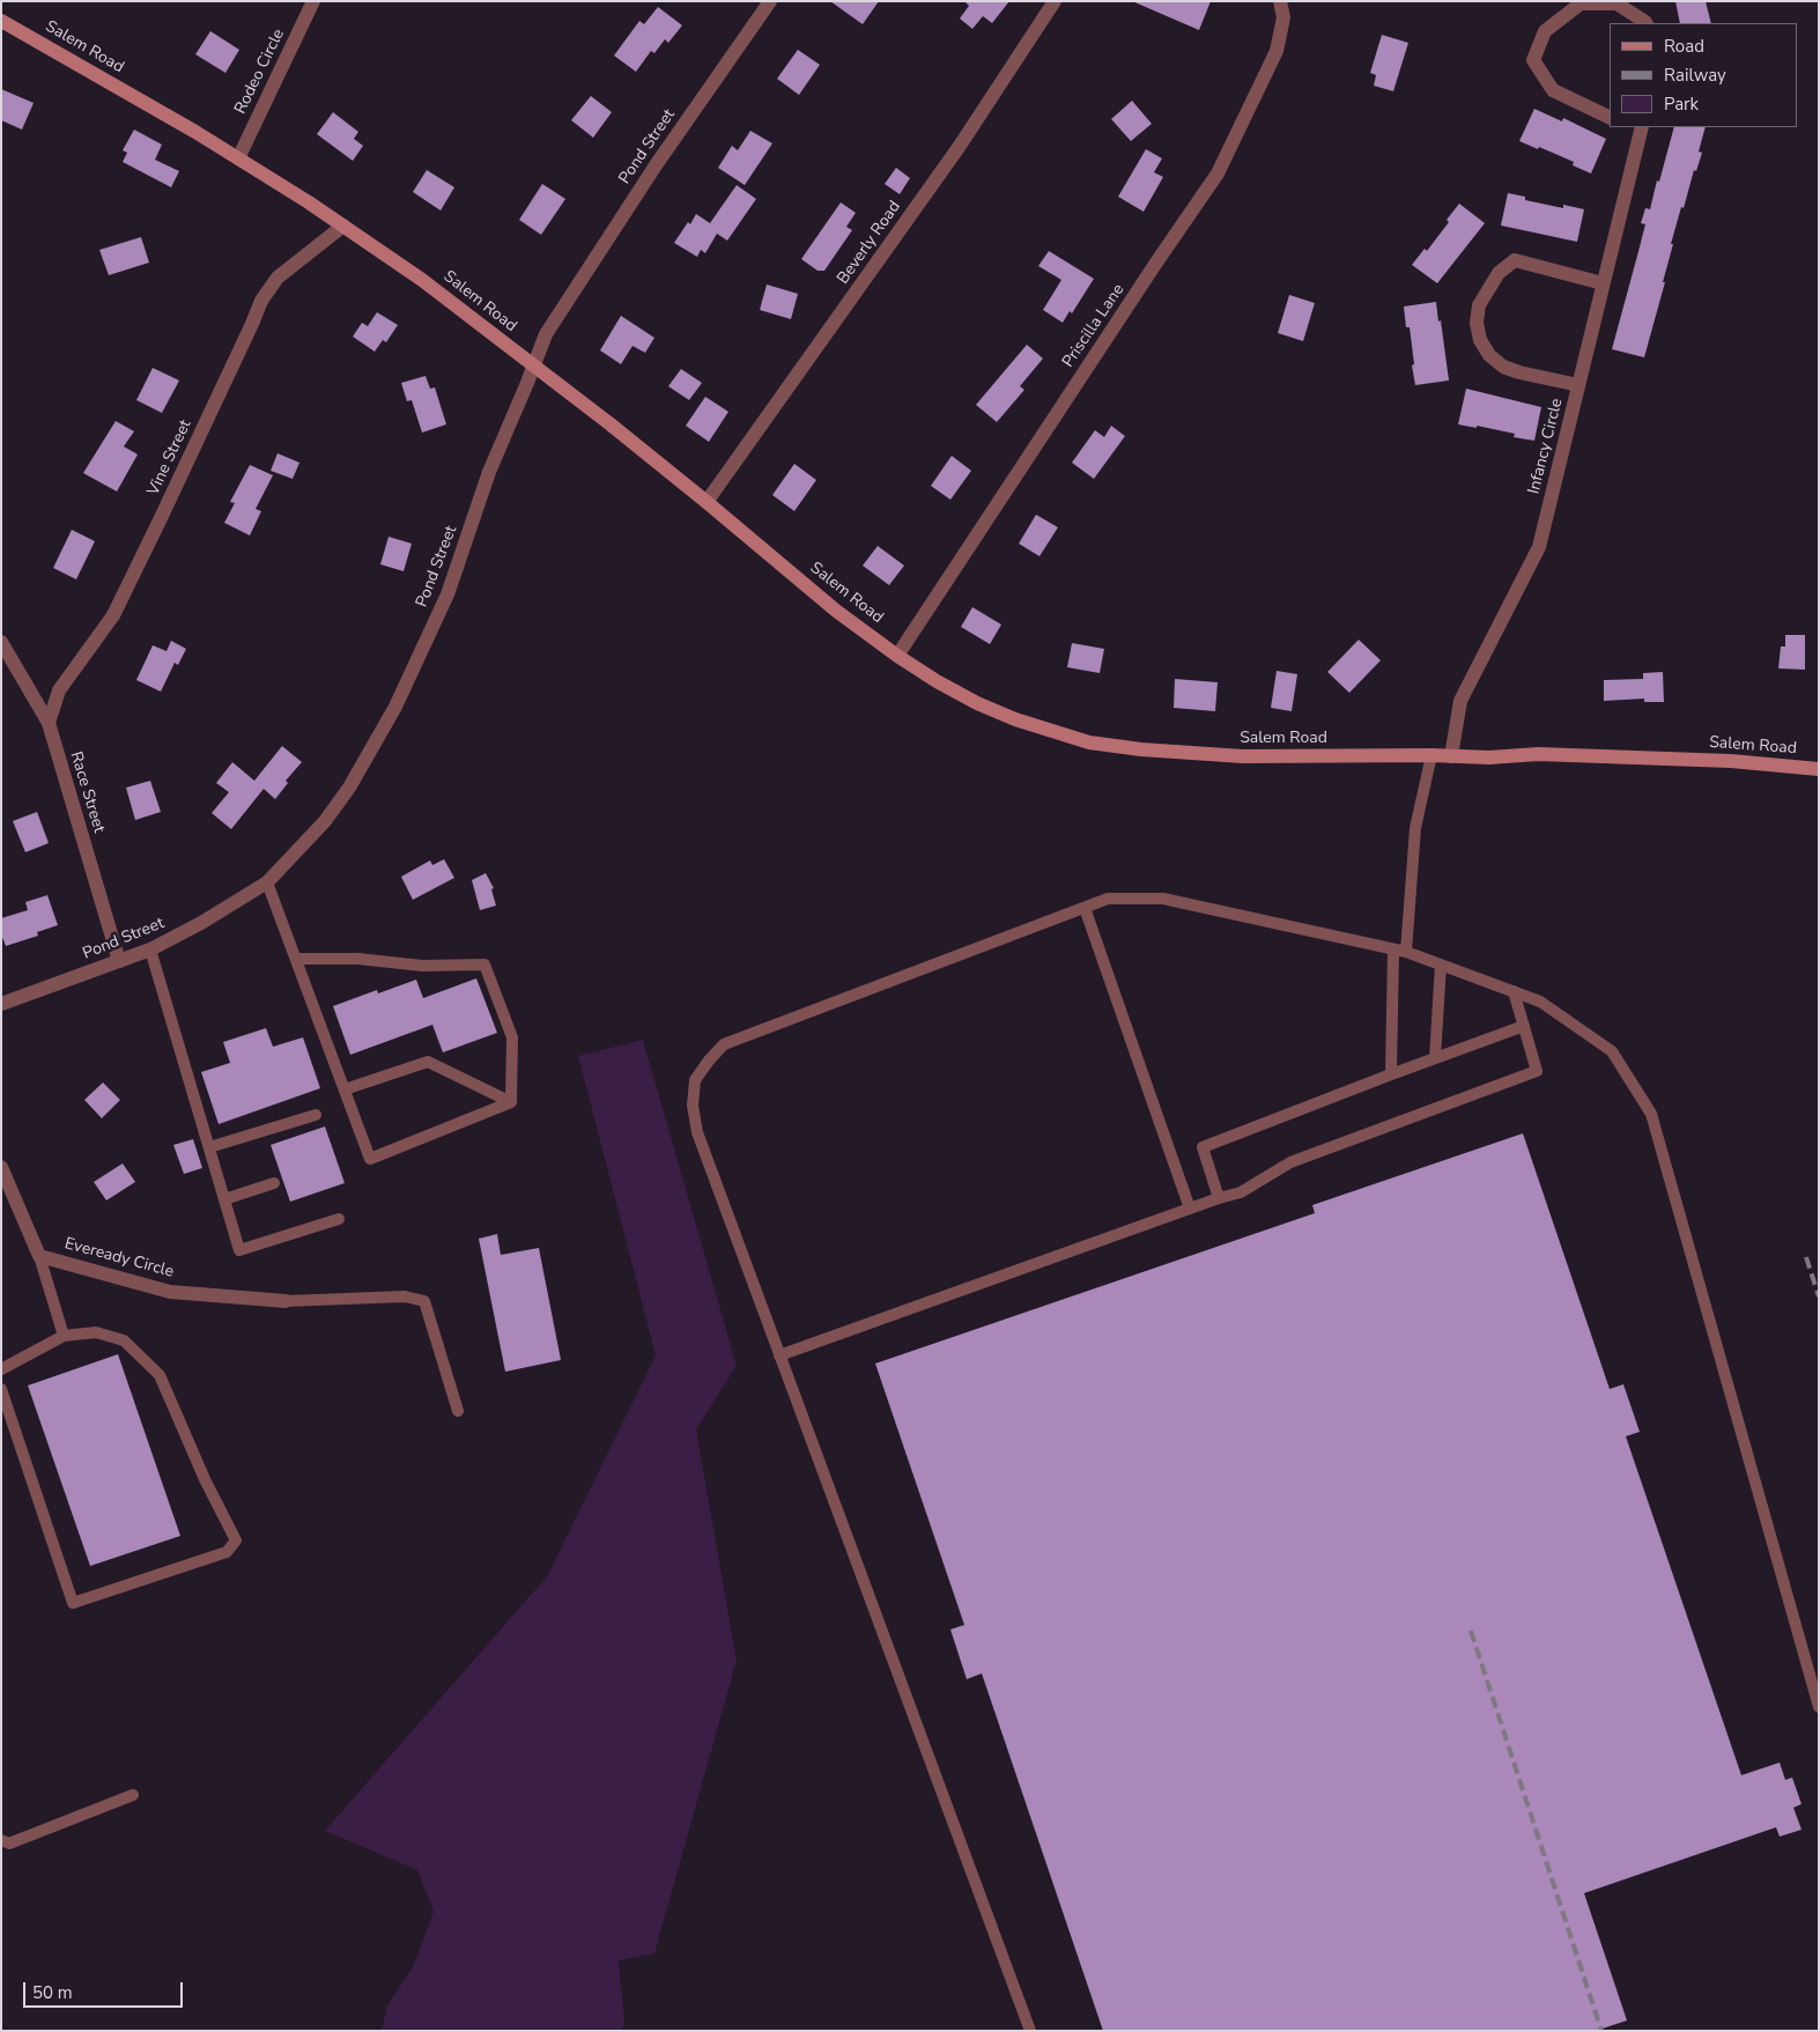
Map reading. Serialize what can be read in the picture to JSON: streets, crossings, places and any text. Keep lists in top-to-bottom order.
{
  "streets": {
    "main road": ["Salem Road"],
    "street": [
      "Rodeo Circle",
      "Pond Street",
      "Beverly Road",
      "Priscilla Lane",
      "Infancy Circle",
      "Vine Street",
      "Race Street",
      "Eveready Circle"
    ]
  },
  "crossings": [
    ["Salem Road", "Rodeo Circle"],
    ["Salem Road", "Pond Street"],
    ["Salem Road", "Beverly Road"],
    ["Salem Road", "Priscilla Lane"],
    ["Salem Road", "Infancy Circle"],
    ["Salem Road", "Vine Street"],
    ["Pond Street", "Race Street"],
    ["Vine Street", "Race Street"]
  ],
  "legend": ["Road", "Railway", "Park"],
  "scale_bar": "50 m"
}
